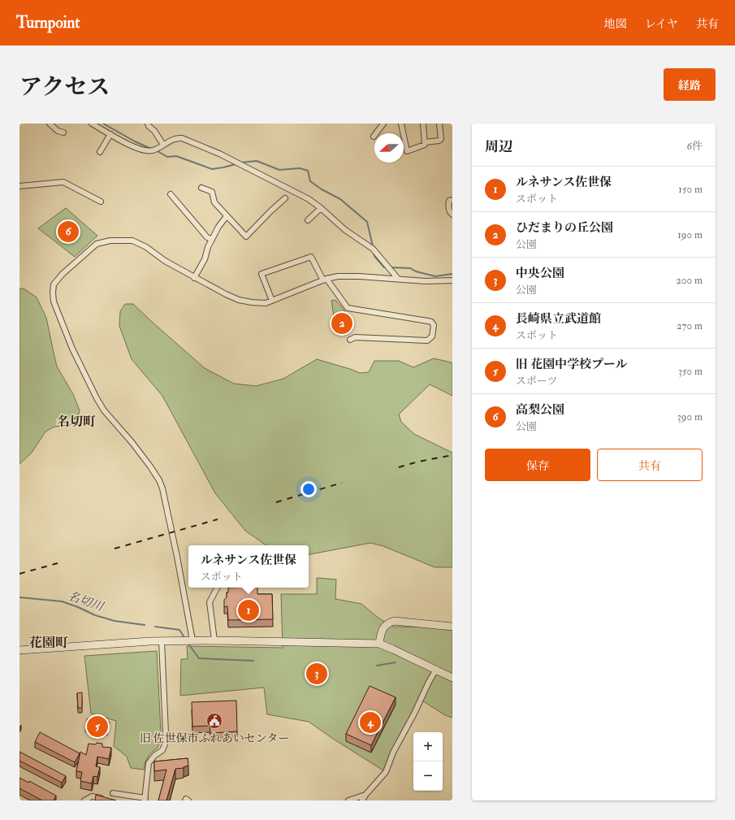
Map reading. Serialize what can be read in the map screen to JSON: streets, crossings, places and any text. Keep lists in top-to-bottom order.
{
  "districts": ["名切町", "花園町"],
  "water": ["名切川"],
  "places": {
    "public building": ["旧 佐世保市ふれあいセンター"]
  },
  "north": "left",
  "page": {
    "header": "Turnpoint",
    "nav": ["地図", "レイヤ", "共有"],
    "title": "アクセス",
    "buttons": [
      "経路",
      ["保存", "共有"]
    ],
    "heading": ["周辺", "6件"],
    "list": [
      {
        "mark": "1",
        "name": "ルネサンス佐世保",
        "note": "スポット",
        "value": "150 m"
      },
      {
        "mark": "2",
        "name": "ひだまりの丘公園",
        "note": "公園",
        "value": "190 m"
      },
      {
        "mark": "3",
        "name": "中央公園",
        "note": "公園",
        "value": "200 m"
      },
      {
        "mark": "4",
        "name": "長崎県立武道館",
        "note": "スポット",
        "value": "270 m"
      },
      {
        "mark": "5",
        "name": "旧 花園中学校プール",
        "note": "スポーツ",
        "value": "350 m"
      },
      {
        "mark": "6",
        "name": "高梨公園",
        "note": "公園",
        "value": "390 m"
      }
    ],
    "pins": [
      "6",
      "2",
      "1",
      "3",
      "4",
      "5"
    ],
    "popup": ["ルネサンス佐世保", "スポット"],
    "map_buttons": ["+", "−"]
  }
}
